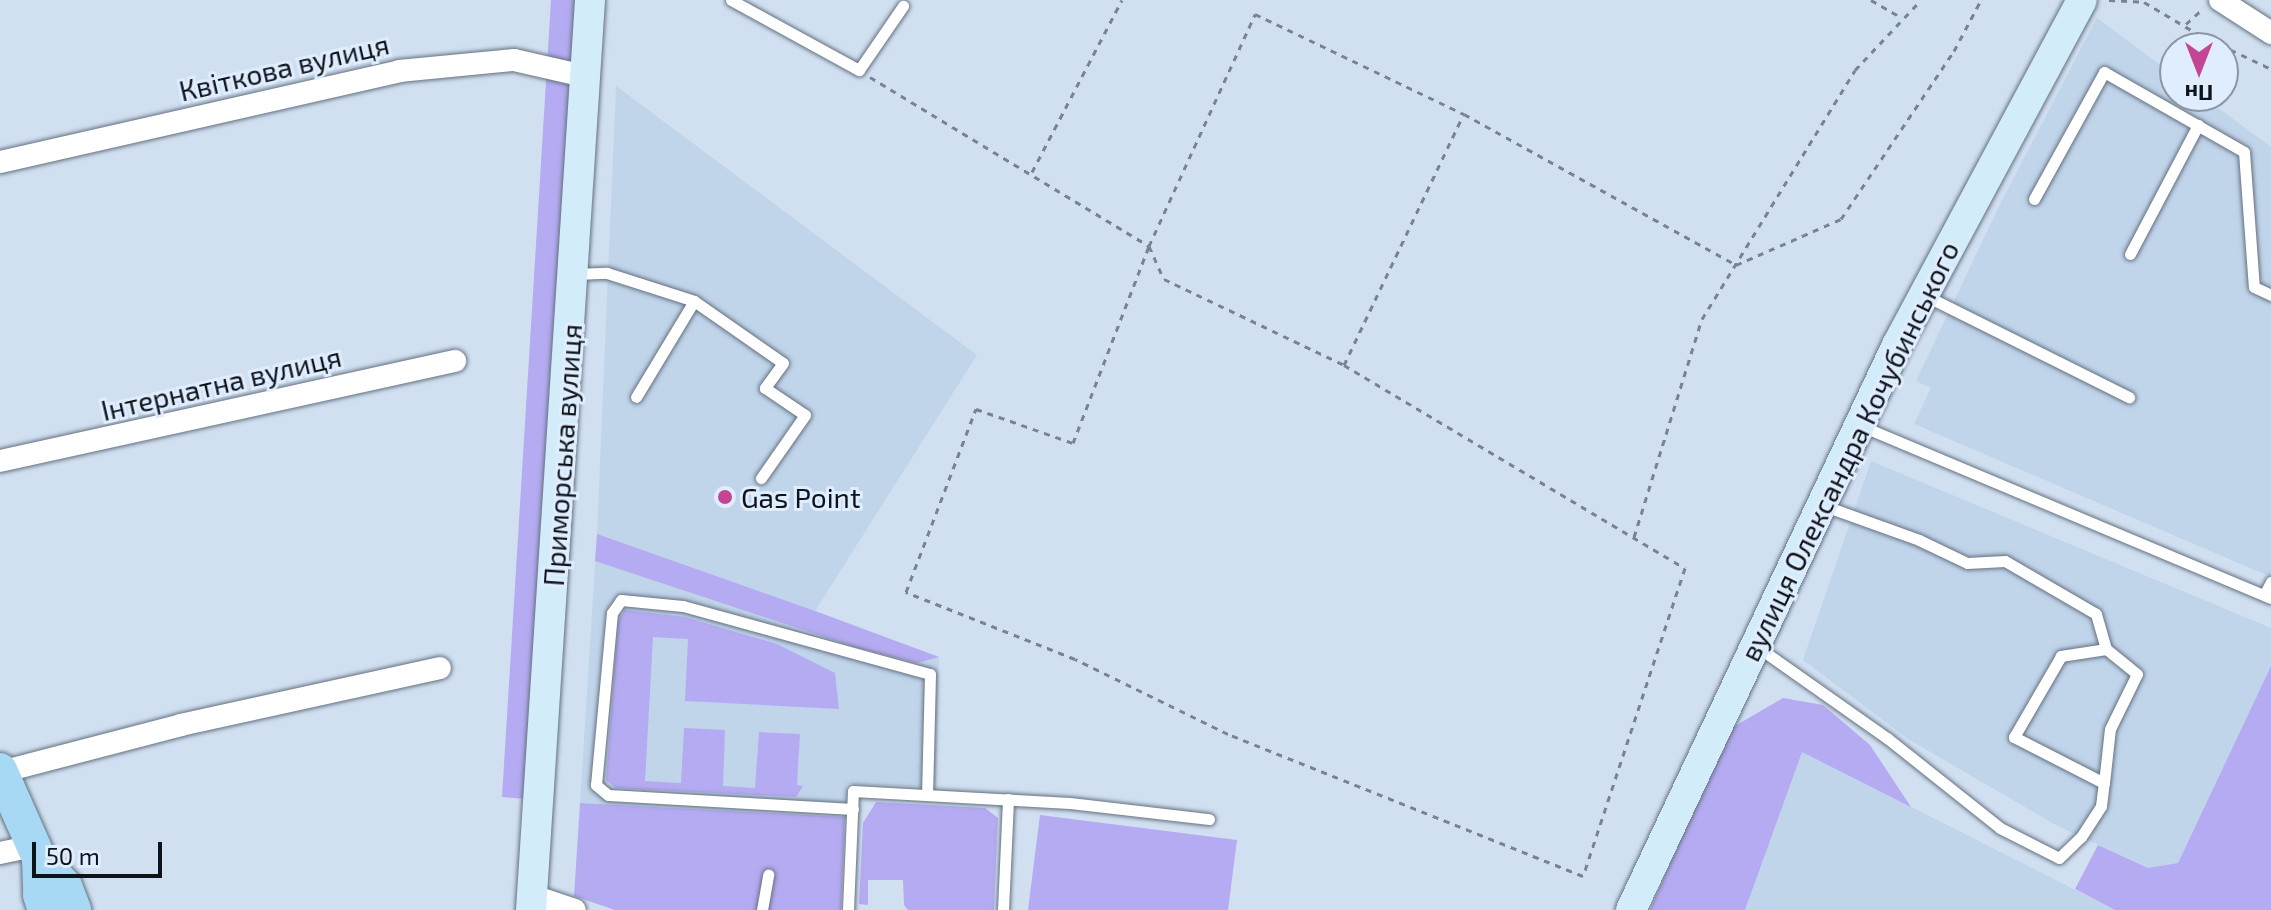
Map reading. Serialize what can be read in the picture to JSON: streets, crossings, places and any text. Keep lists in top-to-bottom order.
{
  "streets": {
    "street": [
      "Квіткова вулиця",
      "Інтернатна вулиця",
      "вулиця Олександра Кочубинського",
      "Приморська вулиця"
    ]
  },
  "crossings": [
    ["Квіткова вулиця", "Приморська вулиця"]
  ],
  "places": ["Gas Point"],
  "scale_bar": "50 m",
  "north": "bottom"
}
